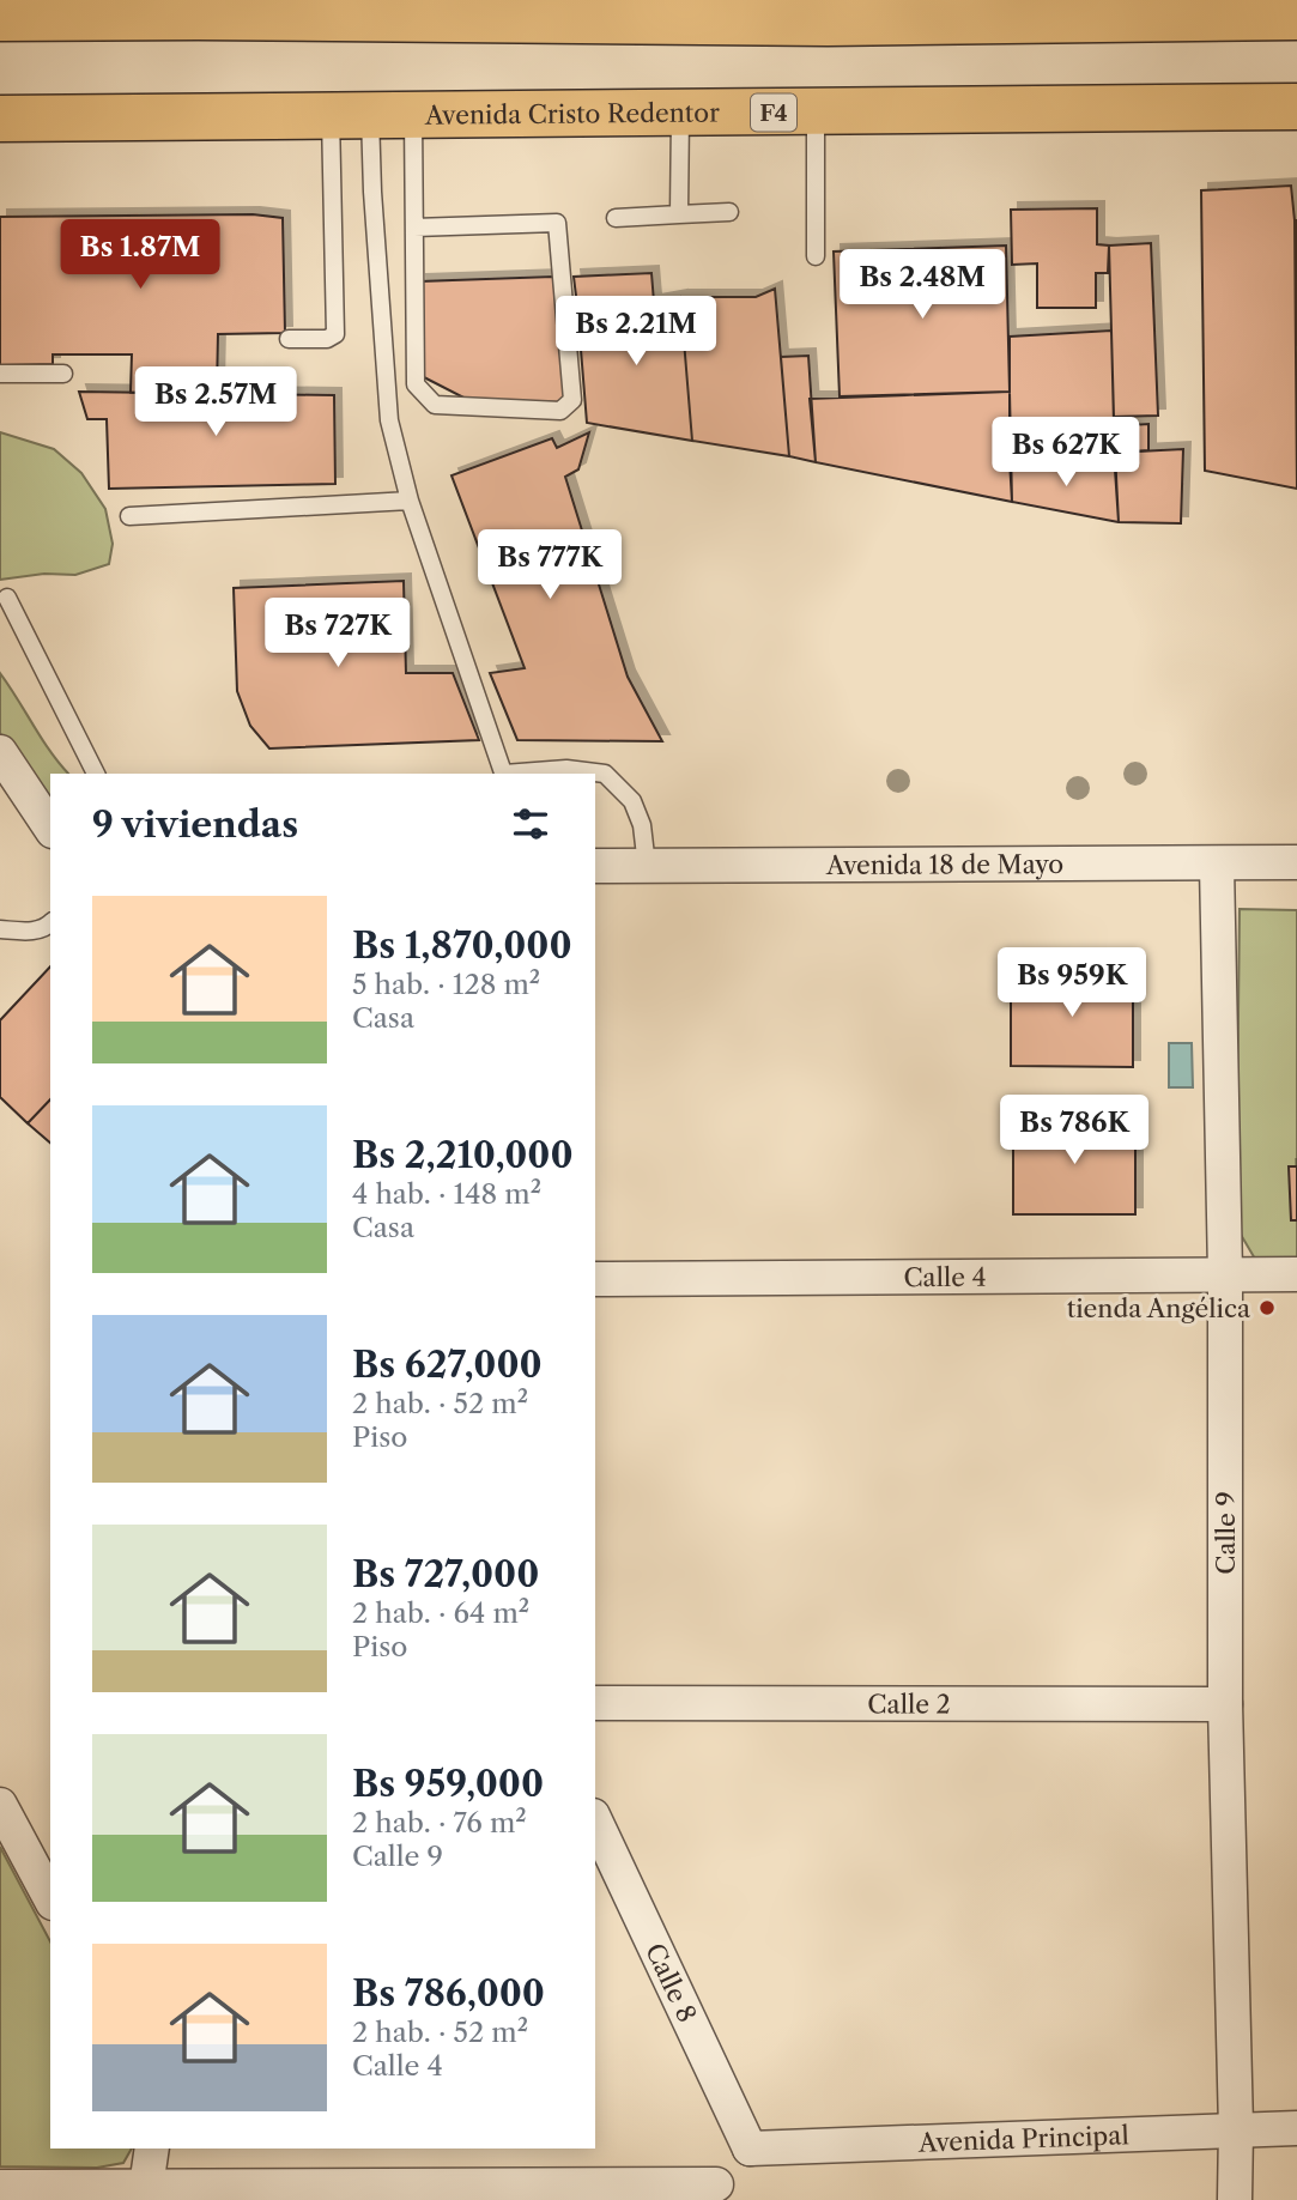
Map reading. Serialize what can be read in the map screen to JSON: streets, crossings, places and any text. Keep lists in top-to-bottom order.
{
  "streets": {
    "highway": ["F4", "Avenida Cristo Redentor"],
    "street": [
      "Avenida 18 de Mayo",
      "Calle 4",
      "Calle 9",
      "Calle 2",
      "Calle 8",
      "Avenida Principal"
    ]
  },
  "crossings": [
    ["Avenida 18 de Mayo", "Calle 9"],
    ["Calle 4", "Calle 9"],
    ["Calle 9", "Calle 2"],
    ["Calle 9", "Avenida Principal"],
    ["Calle 8", "Avenida Principal"]
  ],
  "places": ["tienda Angélica"],
  "page": {
    "price": [
      "Bs 1.87M",
      "Bs 2.48M",
      "Bs 2.21M",
      "Bs 2.57M",
      "Bs 627K",
      "Bs 777K",
      "Bs 727K",
      "Bs 959K",
      "Bs 786K"
    ],
    "heading": "9 viviendas",
    "list": [
      {
        "name": "Bs 1,870,000",
        "note": "5 hab. · 128 m² · Casa"
      },
      {
        "name": "Bs 2,210,000",
        "note": "4 hab. · 148 m² · Casa"
      },
      {
        "name": "Bs 627,000",
        "note": "2 hab. · 52 m² · Piso"
      },
      {
        "name": "Bs 727,000",
        "note": "2 hab. · 64 m² · Piso"
      },
      {
        "name": "Bs 959,000",
        "note": "2 hab. · 76 m² · Calle 9"
      },
      {
        "name": "Bs 786,000",
        "note": "2 hab. · 52 m² · Calle 4"
      }
    ]
  }
}
